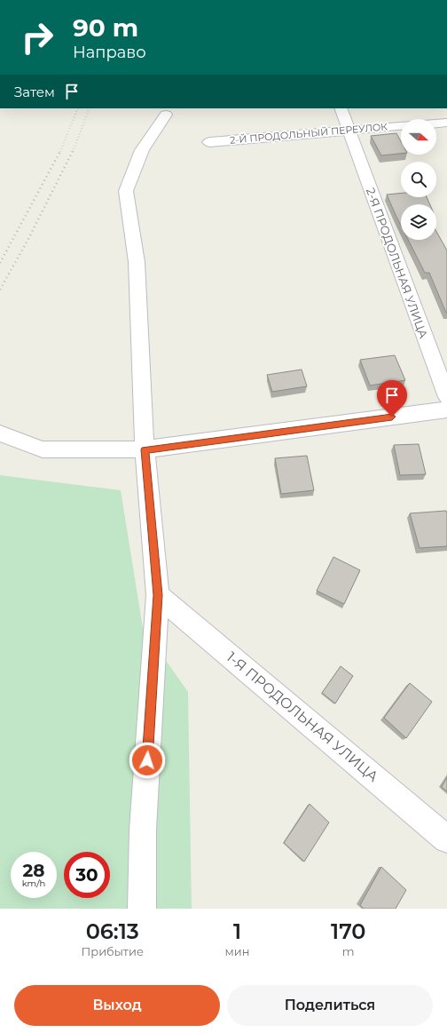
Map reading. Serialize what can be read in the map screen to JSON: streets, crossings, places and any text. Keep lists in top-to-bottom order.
{
  "streets": {
    "street": ["2-Й ПРОДОЛЬНЫЙ ПЕРЕУЛОК", "2-Я ПРОДОЛЬНАЯ УЛИЦА", "1-Я ПРОДОЛЬНАЯ УЛИЦА"]
  },
  "crossings": [
    ["2-Й ПРОДОЛЬНЫЙ ПЕРЕУЛОК", "2-Я ПРОДОЛЬНАЯ УЛИЦА"]
  ],
  "north": "right",
  "page": {
    "turn": ["90 m", "Направо"],
    "then": "Затем",
    "speed": "28 km/h",
    "limit": "30",
    "eta": [
      "06:13",
      "Прибытие",
      "1",
      "мин",
      "170",
      "m"
    ],
    "buttons": ["Выход", "Поделиться"]
  }
}
